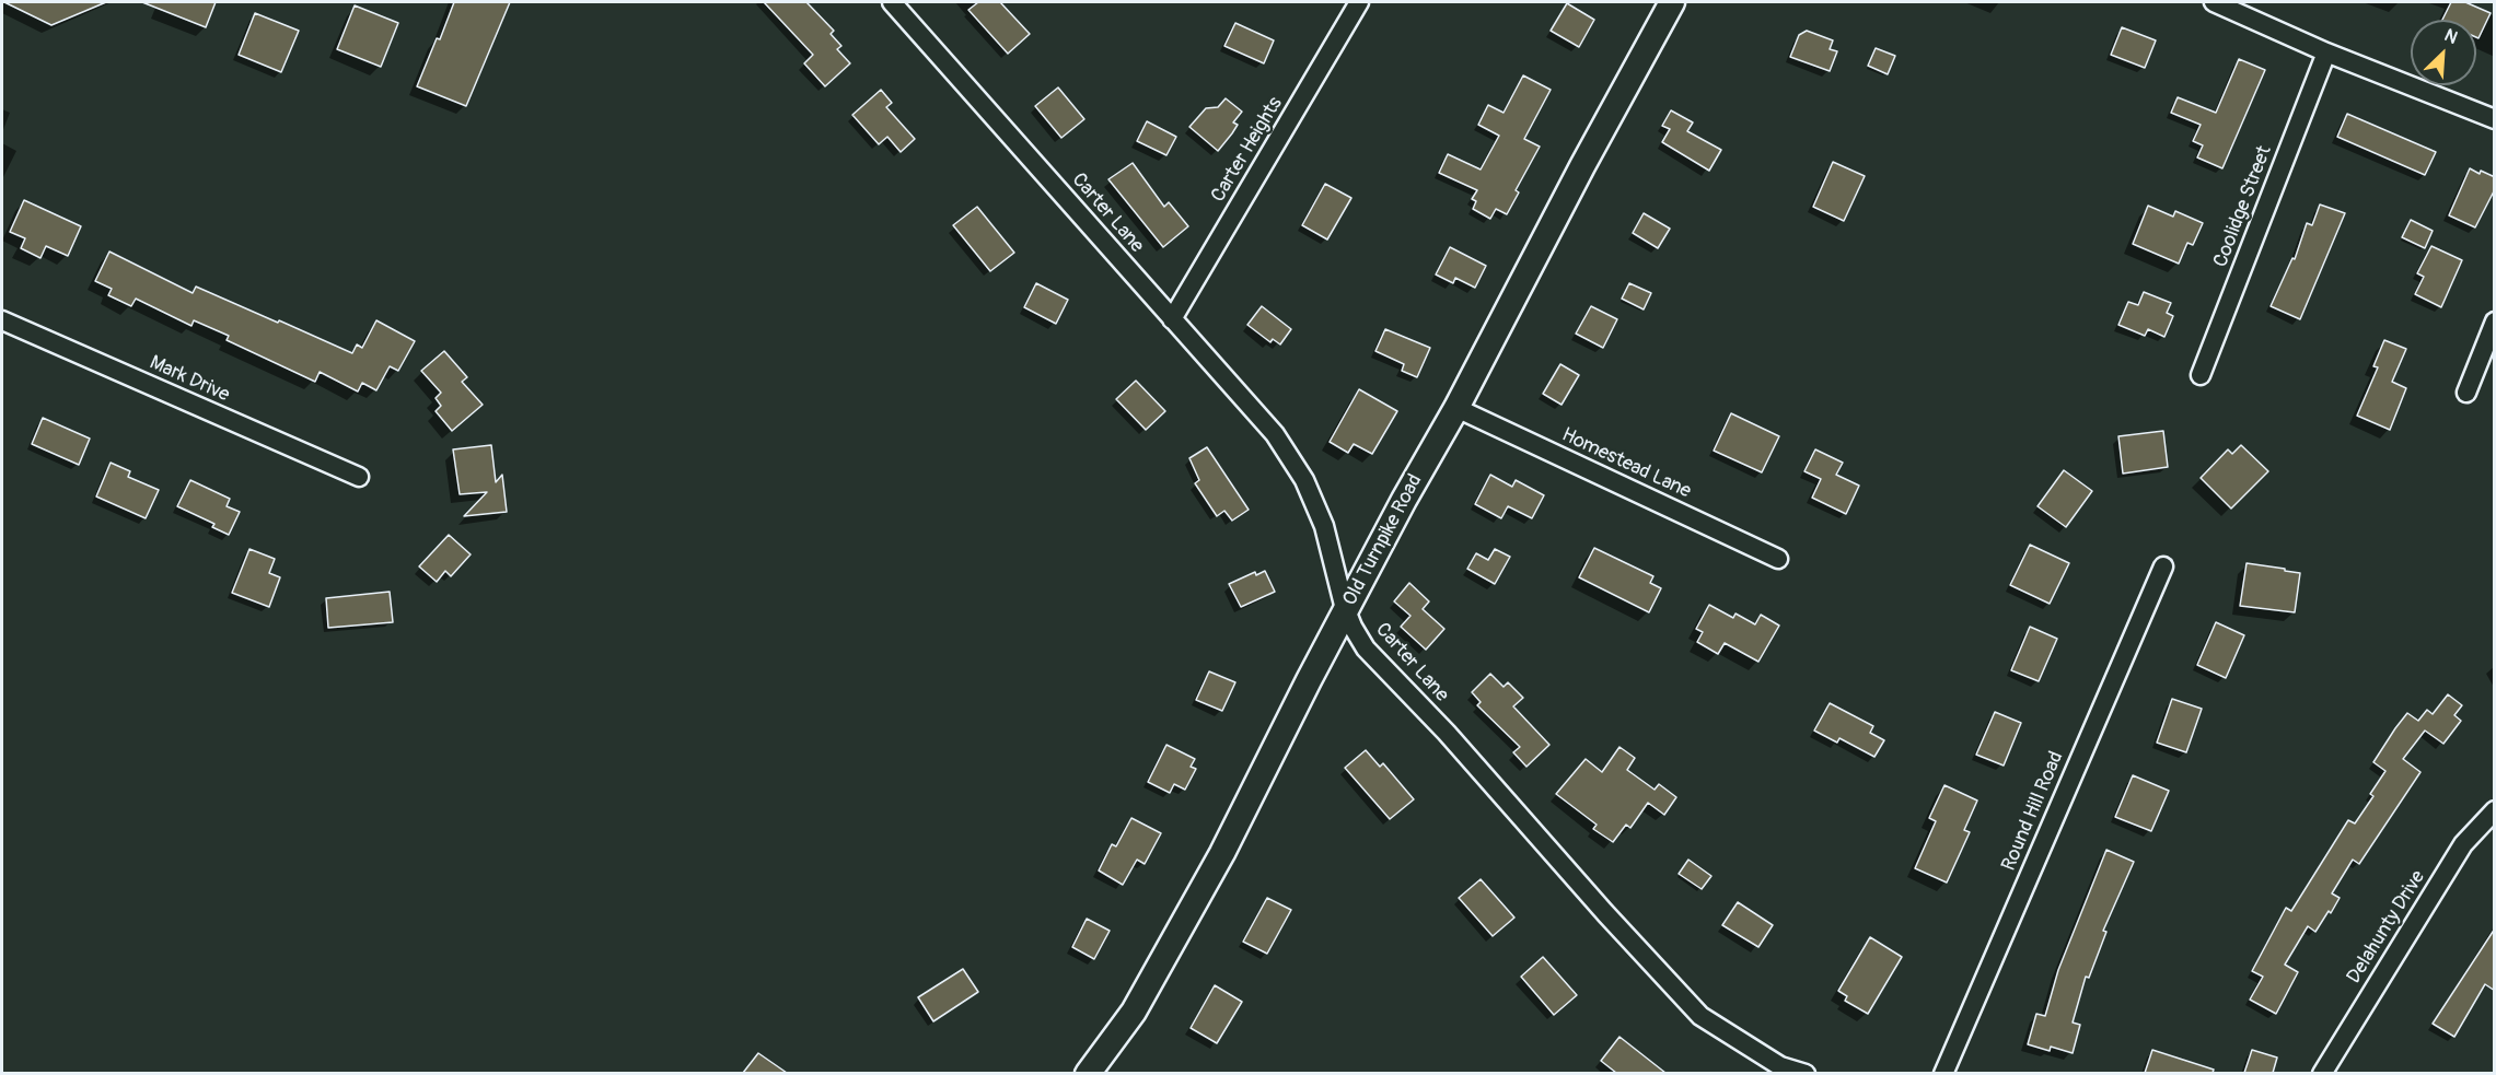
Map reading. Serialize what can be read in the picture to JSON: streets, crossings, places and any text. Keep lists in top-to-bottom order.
{
  "streets": {
    "main road": ["Old Turnpike Road"],
    "street": [
      "Carter Heights",
      "Coolidge Street",
      "Carter Lane",
      "Mark Drive",
      "Homestead Lane",
      "Round Hill Road",
      "Delahunty Drive"
    ]
  },
  "crossings": [
    ["Carter Heights", "Carter Lane"],
    ["Carter Lane", "Old Turnpike Road"],
    ["Homestead Lane", "Old Turnpike Road"]
  ],
  "north": "top right"
}
